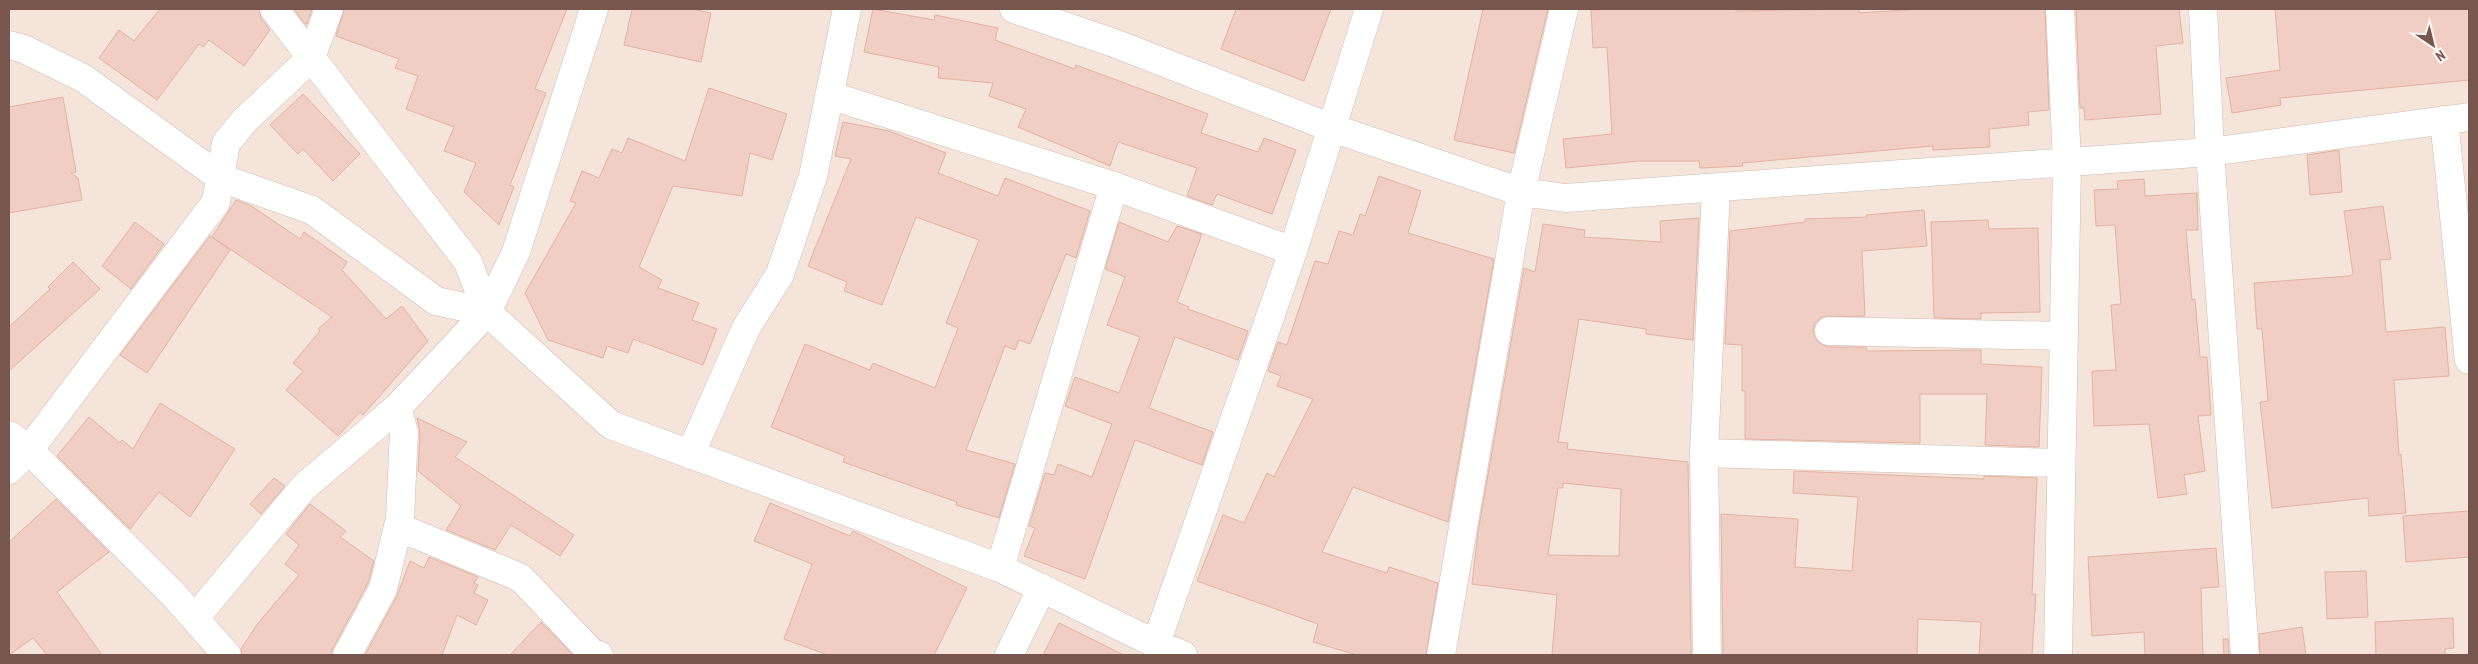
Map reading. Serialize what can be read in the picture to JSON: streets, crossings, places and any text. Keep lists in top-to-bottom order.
{
  "north": "bottom right"
}
